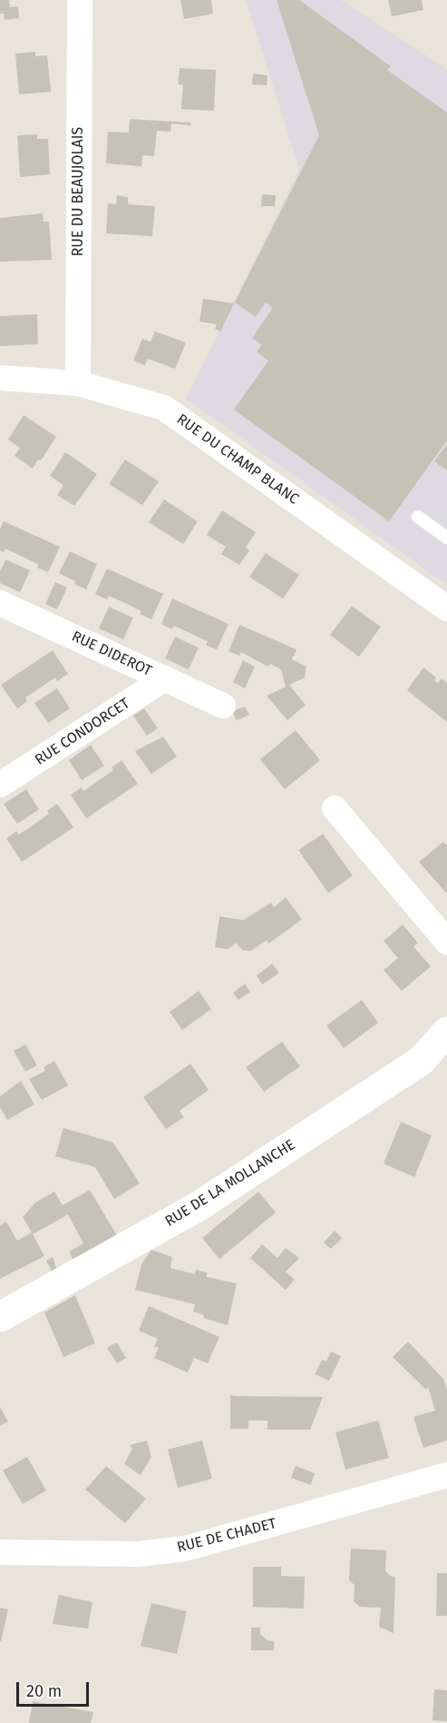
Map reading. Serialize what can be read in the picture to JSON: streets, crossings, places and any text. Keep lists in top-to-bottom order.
{
  "streets": {
    "main road": ["RUE DE LA MOLLANCHE"],
    "street": [
      "RUE DU BEAUJOLAIS",
      "RUE DU CHAMP BLANC",
      "RUE DIDEROT",
      "RUE CONDORCET",
      "RUE DE CHADET"
    ]
  },
  "crossings": [
    ["RUE DU BEAUJOLAIS", "RUE DU CHAMP BLANC"],
    ["RUE DIDEROT", "RUE CONDORCET"]
  ],
  "scale_bar": "20 m"
}
